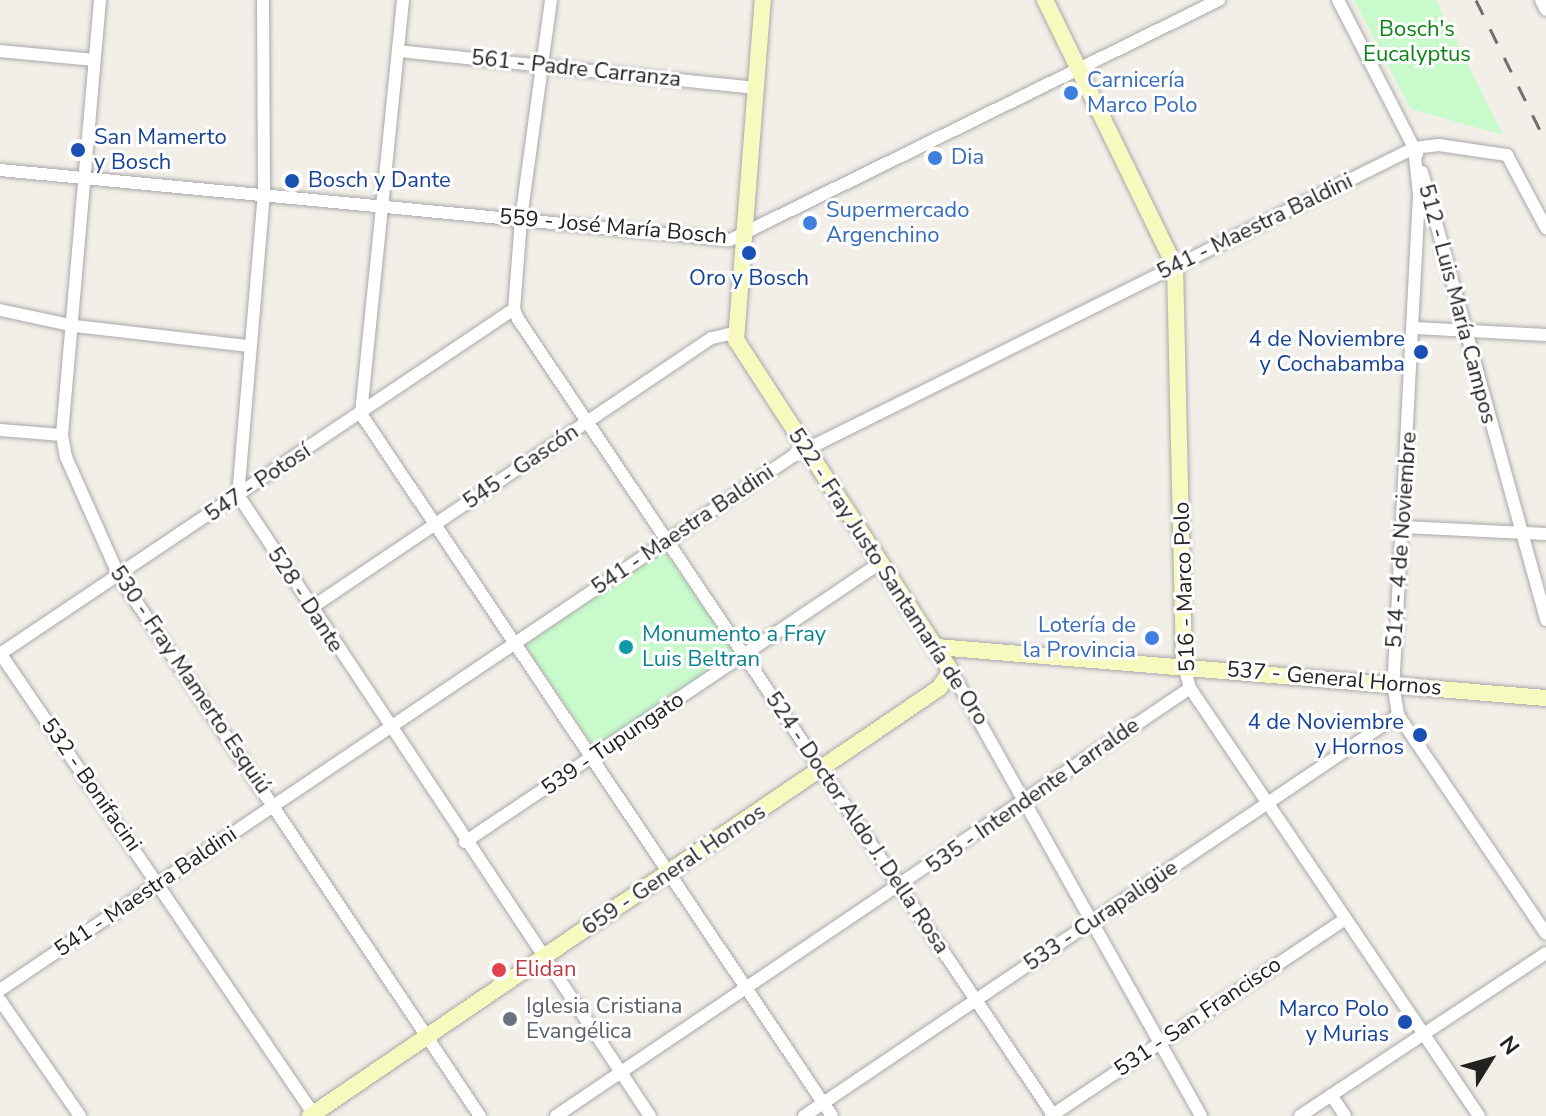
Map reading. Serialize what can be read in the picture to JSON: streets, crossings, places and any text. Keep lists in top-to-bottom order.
{
  "streets": {
    "street": [
      "561 - Padre Carranza",
      "559 - José María Bosch",
      "541 - Maestra Baldini",
      "512 - Luis María Campos",
      "545 - Gascón",
      "547 - Potosí",
      "514 - 4 de Noviembre",
      "522 - Fray Justo Santamaría de Oro",
      "516 - Marco Polo",
      "528 - Dante",
      "537 - General Hornos",
      "530 - Fray Mamerto Esquiú",
      "539 - Tupungato",
      "532 - Bonifacini",
      "535 - Intendente Larralde",
      "524 - Doctor Aldo J. Della Rosa",
      "659 - General Hornos",
      "533 - Curapaligüe",
      "531 - San Francisco"
    ]
  },
  "crossings": [
    ["559 - José María Bosch", "516 - Marco Polo"],
    ["559 - José María Bosch", "530 - Fray Mamerto Esquiú"],
    ["541 - Maestra Baldini", "512 - Luis María Campos"],
    ["541 - Maestra Baldini", "514 - 4 de Noviembre"],
    ["541 - Maestra Baldini", "522 - Fray Justo Santamaría de Oro"],
    ["541 - Maestra Baldini", "516 - Marco Polo"],
    ["541 - Maestra Baldini", "528 - Dante"],
    ["541 - Maestra Baldini", "530 - Fray Mamerto Esquiú"],
    ["541 - Maestra Baldini", "532 - Bonifacini"],
    ["541 - Maestra Baldini", "524 - Doctor Aldo J. Della Rosa"],
    ["512 - Luis María Campos", "514 - 4 de Noviembre"],
    ["545 - Gascón", "522 - Fray Justo Santamaría de Oro"],
    ["545 - Gascón", "528 - Dante"],
    ["545 - Gascón", "524 - Doctor Aldo J. Della Rosa"],
    ["547 - Potosí", "528 - Dante"],
    ["547 - Potosí", "530 - Fray Mamerto Esquiú"],
    ["547 - Potosí", "532 - Bonifacini"],
    ["547 - Potosí", "524 - Doctor Aldo J. Della Rosa"],
    ["514 - 4 de Noviembre", "537 - General Hornos"],
    ["514 - 4 de Noviembre", "533 - Curapaligüe"],
    ["522 - Fray Justo Santamaría de Oro", "537 - General Hornos"],
    ["522 - Fray Justo Santamaría de Oro", "539 - Tupungato"],
    ["522 - Fray Justo Santamaría de Oro", "535 - Intendente Larralde"],
    ["522 - Fray Justo Santamaría de Oro", "659 - General Hornos"],
    ["522 - Fray Justo Santamaría de Oro", "533 - Curapaligüe"],
    ["522 - Fray Justo Santamaría de Oro", "531 - San Francisco"],
    ["516 - Marco Polo", "537 - General Hornos"],
    ["516 - Marco Polo", "535 - Intendente Larralde"],
    ["516 - Marco Polo", "533 - Curapaligüe"],
    ["516 - Marco Polo", "531 - San Francisco"],
    ["528 - Dante", "539 - Tupungato"],
    ["528 - Dante", "535 - Intendente Larralde"],
    ["528 - Dante", "659 - General Hornos"],
    ["530 - Fray Mamerto Esquiú", "659 - General Hornos"],
    ["539 - Tupungato", "524 - Doctor Aldo J. Della Rosa"],
    ["532 - Bonifacini", "659 - General Hornos"],
    ["535 - Intendente Larralde", "524 - Doctor Aldo J. Della Rosa"],
    ["524 - Doctor Aldo J. Della Rosa", "659 - General Hornos"],
    ["524 - Doctor Aldo J. Della Rosa", "533 - Curapaligüe"],
    ["524 - Doctor Aldo J. Della Rosa", "531 - San Francisco"]
  ],
  "parks": ["Bosch's Eucalyptus"],
  "places": [
    "Carnicería Marco Polo",
    "San Mamerto y Bosch",
    "Dia",
    "Bosch y Dante",
    "Supermercado Argenchino",
    "Oro y Bosch",
    "4 de Noviembre y Cochabamba",
    "Lotería de la Provincia",
    "Monumento a Fray Luis Beltran",
    "4 de Noviembre y Hornos",
    "Elidan",
    "Iglesia Cristiana Evangélica",
    "Marco Polo y Murias"
  ],
  "north": "top right"
}
